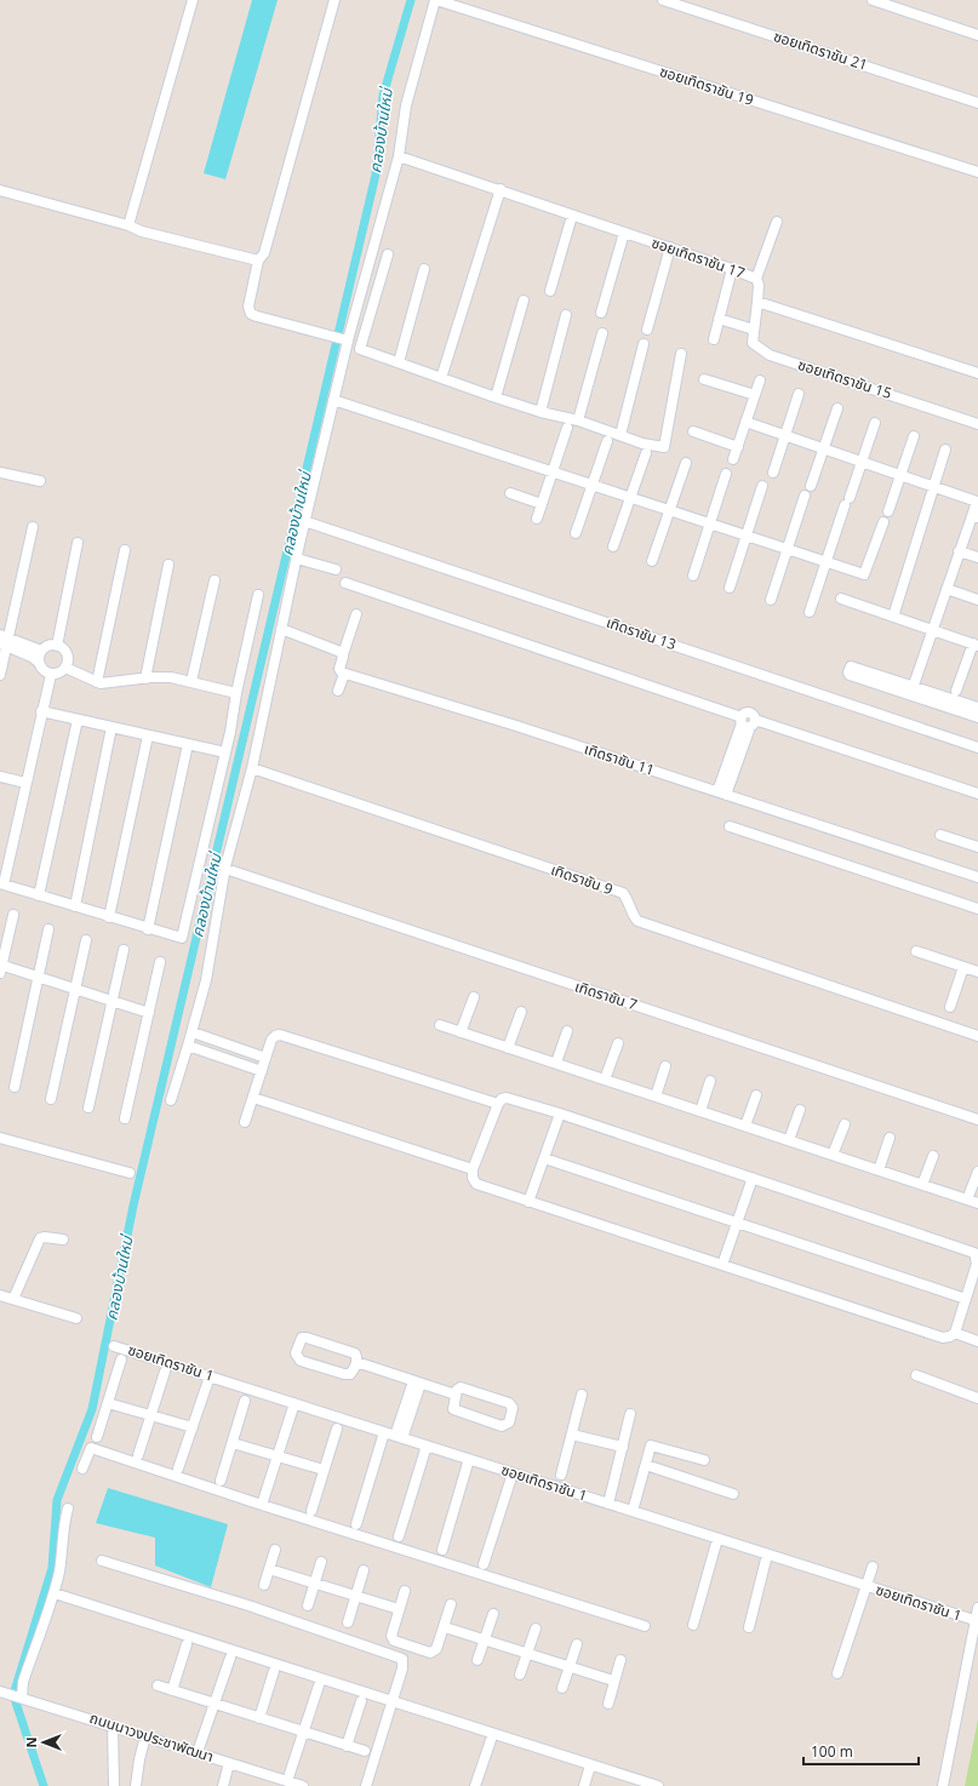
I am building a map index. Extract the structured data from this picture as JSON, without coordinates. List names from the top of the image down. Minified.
{"streets":{"street":["ซอยเทิดราชัน 21","ซอยเทิดราชัน 19","ซอยเทิดราชัน 17","ซอยเทิดราชัน 15","เทิดราชัน 13","เทิดราชัน 11","เทิดราชัน 9","เทิดราชัน 7","ซอยเทิดราชัน 1","ถนนนาวงประชาพัฒนา"]},"crossings":[["ซอยเทิดราชัน 17","ซอยเทิดราชัน 15"]],"water":["คลองบ้านใหม่"],"scale_bar":"100 m","north":"left"}
